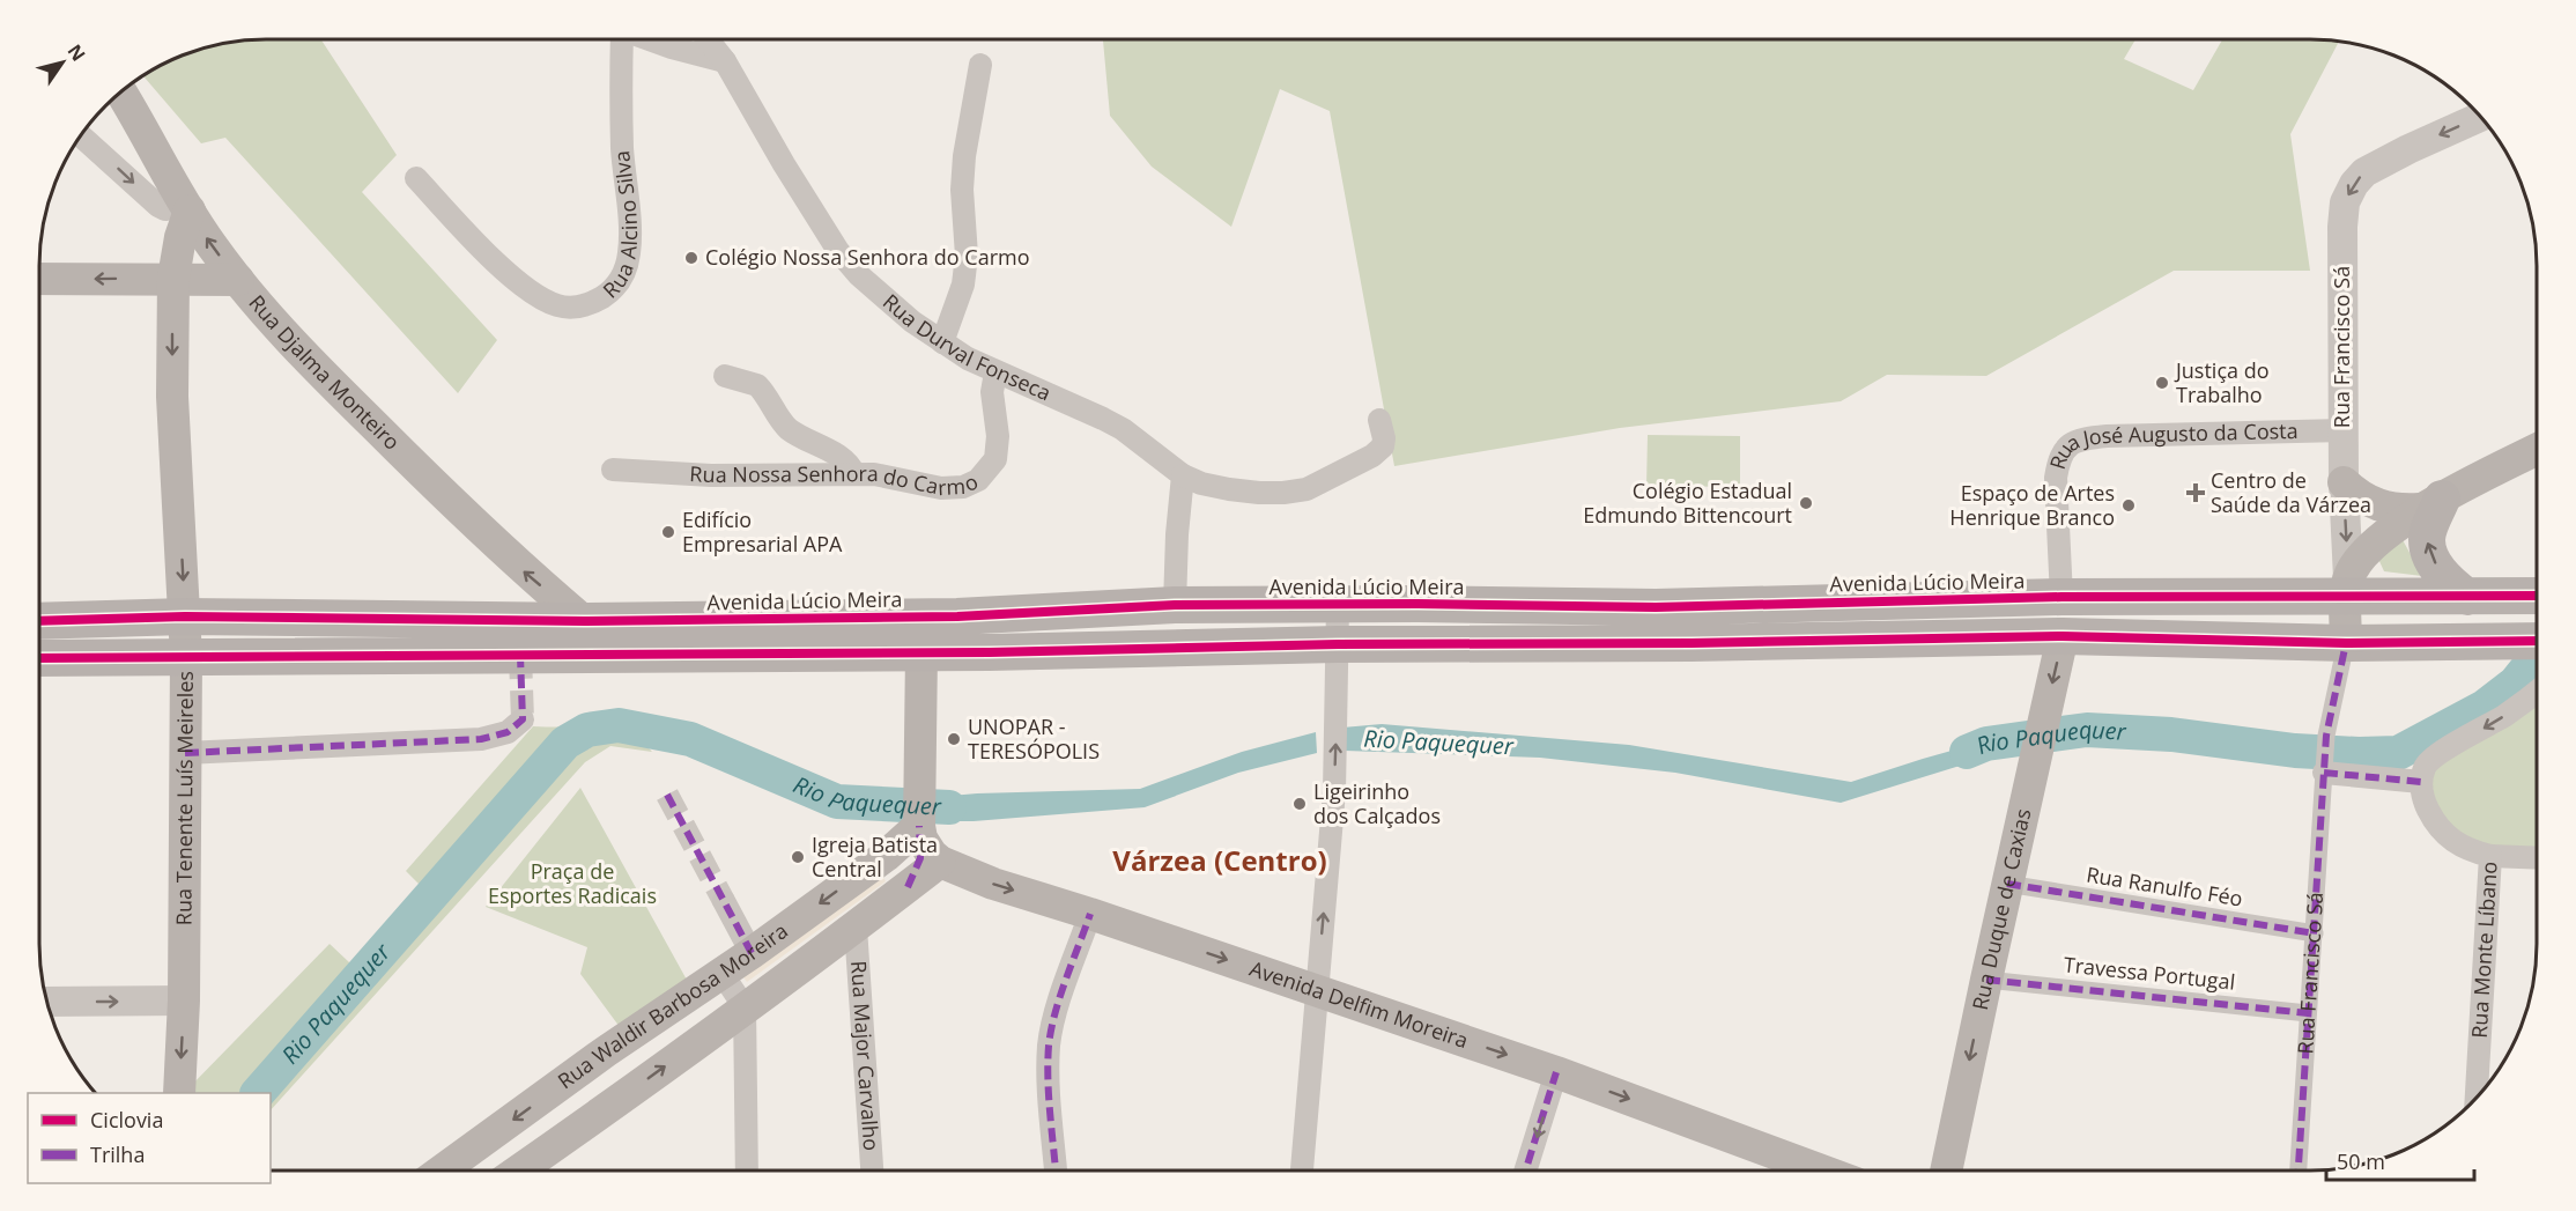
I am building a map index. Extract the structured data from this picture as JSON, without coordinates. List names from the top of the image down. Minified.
{"streets":{"main road":["Rua Francisco Sá","Rua Djalma Monteiro","Avenida Lúcio Meira","Rua Tenente Luís Meireles","Rua Duque de Caxias","Avenida Delfim Moreira","Rua Waldir Barbosa Moreira"],"street":["Rua Alcino Silva","Rua Durval Fonseca","Rua José Augusto da Costa","Rua Nossa Senhora do Carmo","Rua Ranulfo Féo","Rua Monte Líbano","Travessa Portugal","Rua Major Carvalho"]},"crossings":[["Rua Durval Fonseca","Rua Nossa Senhora do Carmo"],["Rua Francisco Sá","Rua José Augusto da Costa"],["Rua Francisco Sá","Avenida Lúcio Meira"],["Rua Francisco Sá","Rua Ranulfo Féo"],["Rua Francisco Sá","Travessa Portugal"],["Rua Djalma Monteiro","Avenida Lúcio Meira"],["Rua Djalma Monteiro","Rua Tenente Luís Meireles"],["Rua José Augusto da Costa","Avenida Lúcio Meira"],["Avenida Lúcio Meira","Rua Tenente Luís Meireles"],["Rua Ranulfo Féo","Rua Duque de Caxias"],["Rua Duque de Caxias","Travessa Portugal"],["Avenida Delfim Moreira","Rua Waldir Barbosa Moreira"],["Rua Waldir Barbosa Moreira","Rua Major Carvalho"]],"one_way":["Rua Francisco Sá","Rua Djalma Monteiro","Rua Tenente Luís Meireles","Rua Duque de Caxias","Avenida Delfim Moreira"],"districts":["Várzea (Centro)"],"water":["Rio Paquequer"],"parks":["Praça de Esportes Radicais"],"places":{"other":["Colégio Nossa Senhora do Carmo","Justiça do Trabalho","Colégio Estadual Edmundo Bittencourt","Espaço de Artes Henrique Branco","Edifício Empresarial APA","UNOPAR - TERESÓPOLIS","Ligeirinho dos Calçados","Igreja Batista Central"],"health":["Centro de Saúde da Várzea"]},"legend":["Ciclovia","Trilha"],"scale_bar":"50 m","north":"top right"}
